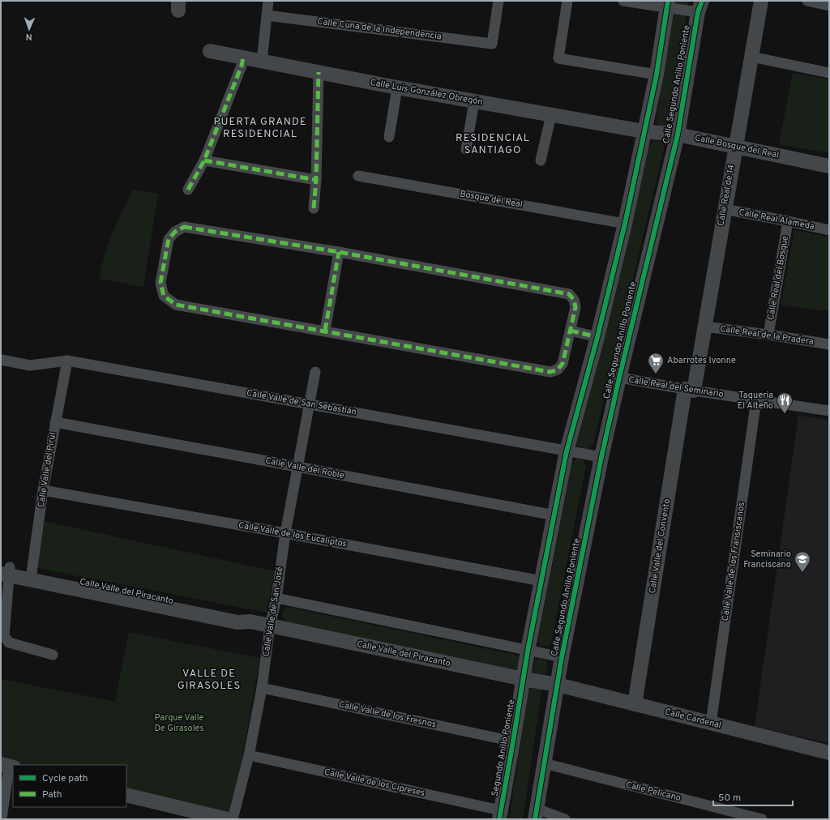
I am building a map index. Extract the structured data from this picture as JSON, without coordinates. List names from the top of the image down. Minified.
{"streets":{"main road":["Calle Segundo Anillo Poniente","Calle Luis González Obregón","Calle Bosque del Real","Calle Real de 14","Calle Valle del Convento","Calle Valle del Piracanto","Calle Cardenal","Segundo Anillo Poniente"],"street":["Calle Cuna de la Independencia","Bosque del Real","Calle Real Alameda","Calle Real del Bosque","Calle Real de la Pradera","Calle Real del Seminario","Calle Valle de San Sebastián","Calle Valle del Roble","Calle Valle del Pirul","Calle Valle de los Eucaliptos","Calle Valle de los Fransiscanos","Calle Valle de San José","Calle Valle de los Fresnos","Calle Valle de los Cipreses","Calle Pelícano"]},"crossings":[["Calle Segundo Anillo Poniente","Calle Bosque del Real"],["Calle Segundo Anillo Poniente","Calle Real del Seminario"],["Calle Segundo Anillo Poniente","Calle Valle de San Sebastián"],["Calle Segundo Anillo Poniente","Calle Valle del Piracanto"],["Calle Segundo Anillo Poniente","Calle Cardenal"],["Calle Luis González Obregón","Calle Bosque del Real"],["Calle Bosque del Real","Calle Real de 14"],["Calle Real de 14","Calle Real Alameda"],["Calle Real de 14","Calle Real de la Pradera"],["Calle Real de 14","Calle Real del Seminario"],["Calle Real de 14","Calle Valle del Convento"],["Calle Real Alameda","Calle Real del Bosque"],["Calle Real del Bosque","Calle Real de la Pradera"],["Calle Real del Seminario","Calle Valle del Convento"],["Calle Real del Seminario","Calle Valle de los Fransiscanos"],["Calle Valle de San Sebastián","Calle Valle del Pirul"],["Calle Valle de San Sebastián","Calle Valle de San José"],["Calle Valle del Roble","Calle Valle del Pirul"],["Calle Valle del Roble","Calle Valle de San José"],["Calle Valle del Pirul","Calle Valle de los Eucaliptos"],["Calle Valle del Pirul","Calle Valle del Piracanto"],["Calle Valle de los Eucaliptos","Calle Valle de San José"],["Calle Valle del Convento","Calle Cardenal"],["Calle Valle de los Fransiscanos","Calle Cardenal"],["Calle Valle del Piracanto","Calle Valle de San José"],["Calle Valle del Piracanto","Calle Cardenal"],["Calle Valle del Piracanto","Segundo Anillo Poniente"],["Calle Valle de San José","Calle Valle de los Fresnos"],["Calle Valle de San José","Calle Valle de los Cipreses"],["Calle Valle de los Fresnos","Segundo Anillo Poniente"],["Segundo Anillo Poniente","Calle Valle de los Cipreses"]],"districts":["PUERTA GRANDE RESIDENCIAL","RESIDENCIAL SANTIAGO","VALLE DE GIRASOLES"],"parks":["Parque Valle De Girasoles"],"places":{"supermarket":["Abarrotes Ivonne"],"restaurant":["Taqueria El Alteño"],"school or university":["Seminario Franciscano"]},"legend":["Cycle path","Path"],"scale_bar":"50 m","north":"bottom"}
